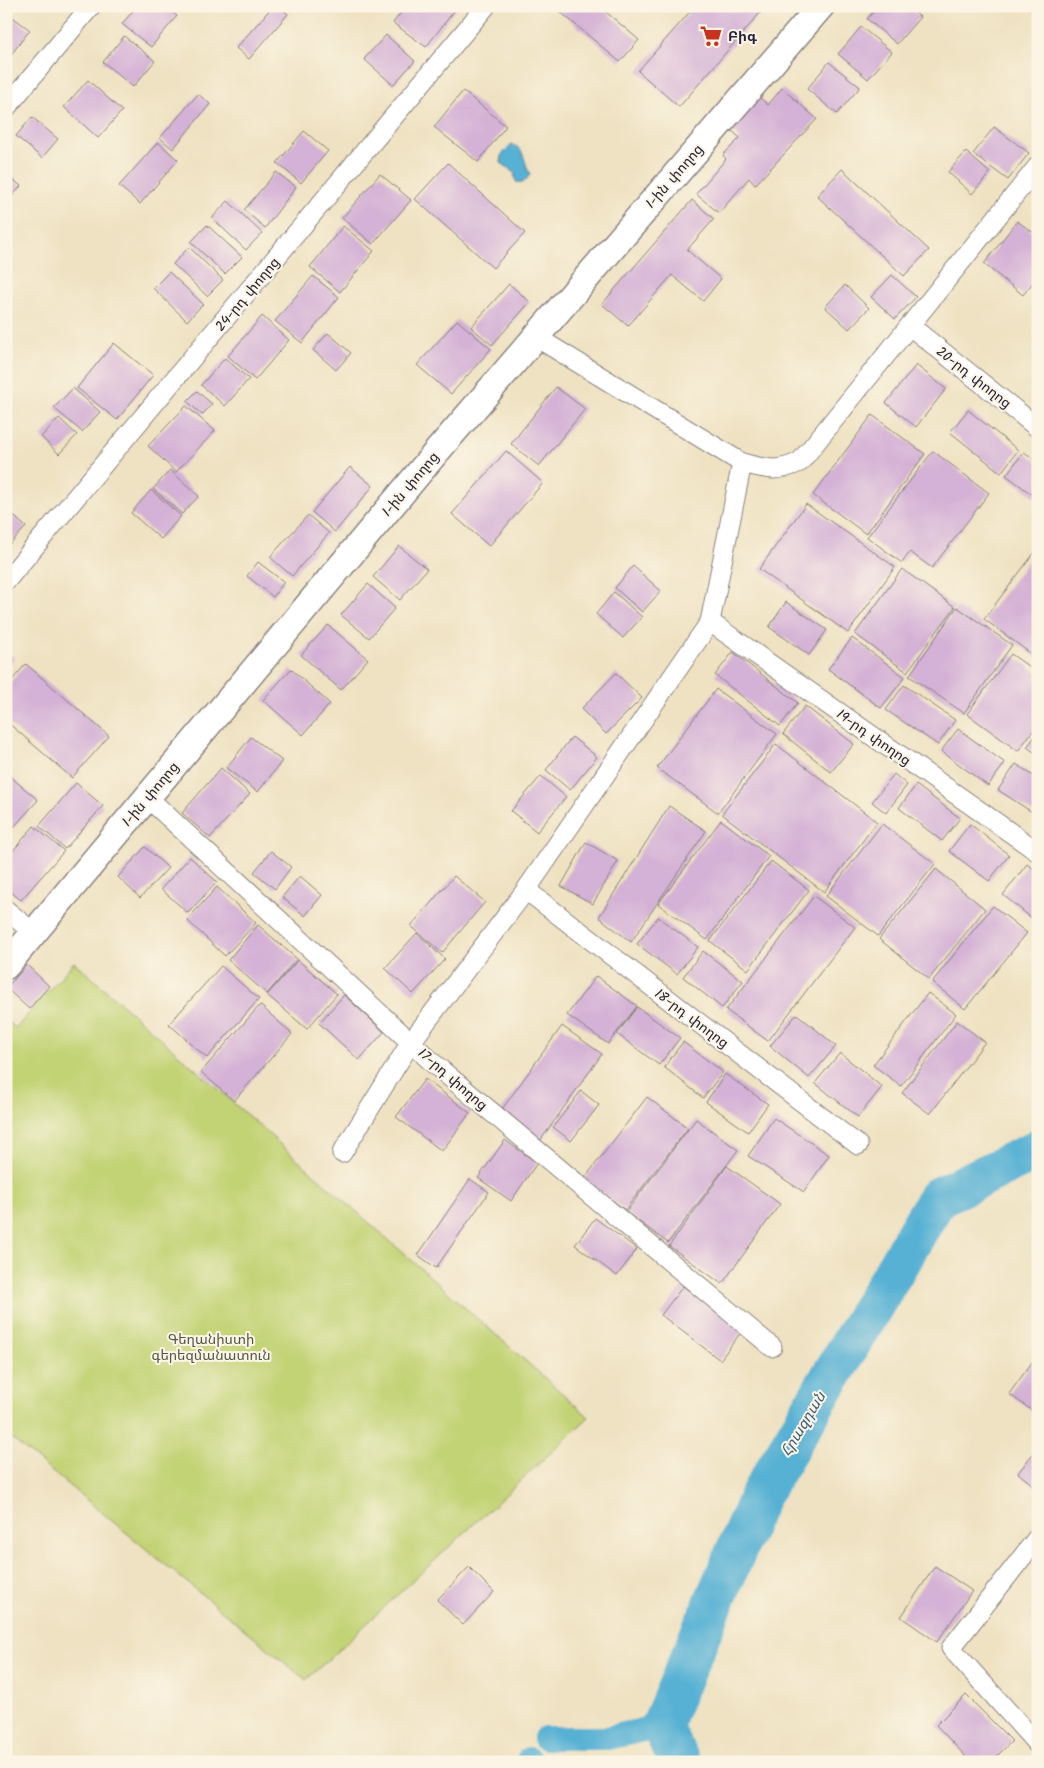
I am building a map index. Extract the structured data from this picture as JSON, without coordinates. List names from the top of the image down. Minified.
{"streets":{"main road":["1-ին փողոց"],"street":["24-րդ փողոց","20-րդ փողոց","19-րդ փողոց","18-րդ փողոց","17-րդ փողոց"]},"crossings":[["1-ին փողոց","17-րդ փողոց"]],"water":["Հրազդան"],"parks":["Գեղանիստի գերեզմանատուն"],"places":{"supermarket":["Բիգ"]}}
